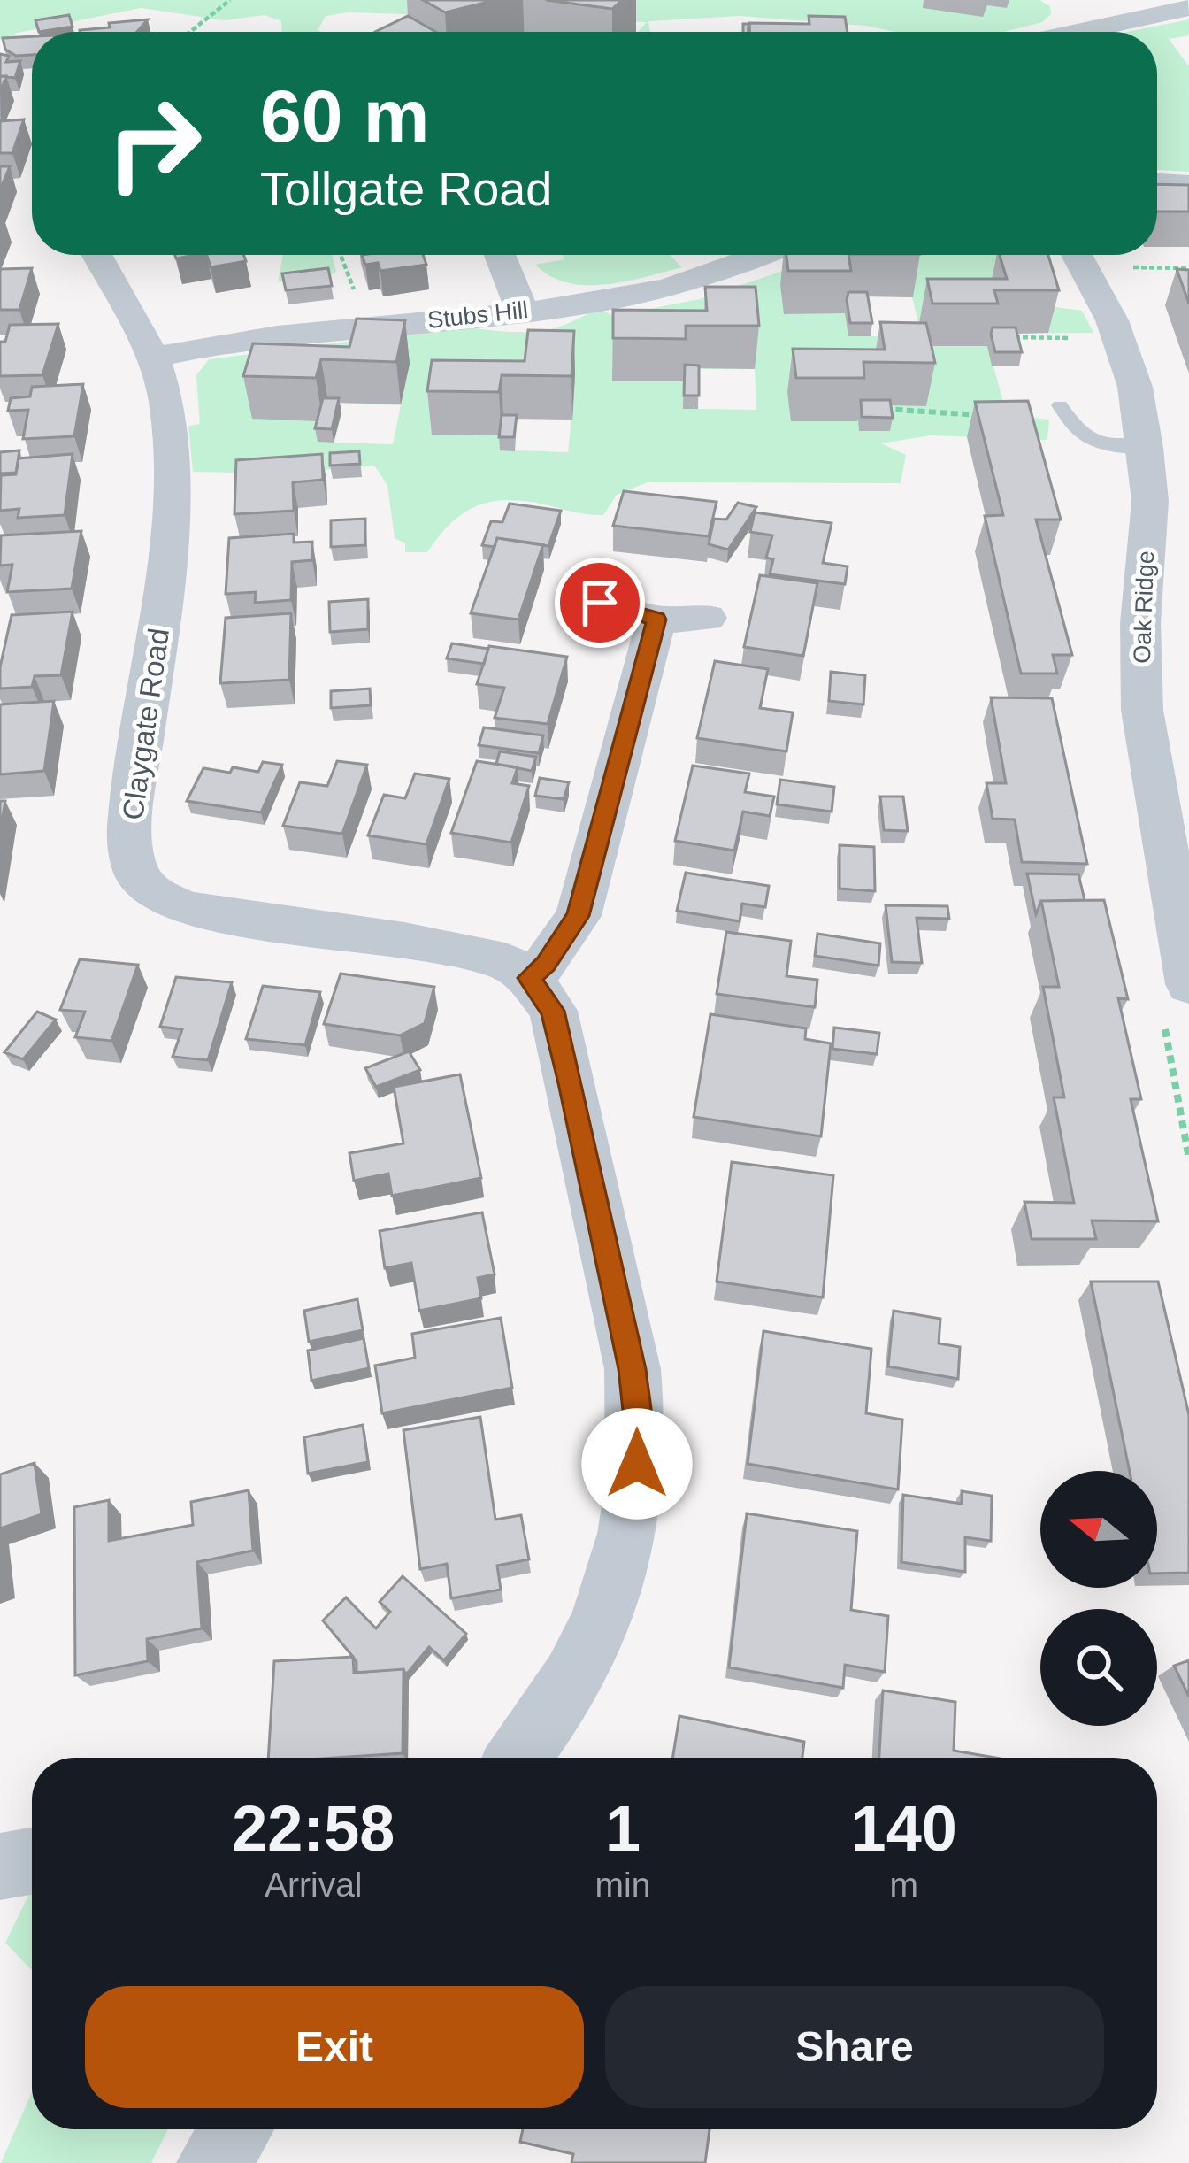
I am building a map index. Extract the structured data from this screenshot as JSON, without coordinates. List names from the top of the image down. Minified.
{"streets":{"street":["Stubs Hill","Oak Ridge","Claygate Road"]},"crossings":[["Stubs Hill","Claygate Road"]],"north":"left","page":{"turn":["60 m","Tollgate Road"],"eta":["22:58","Arrival","1","min","140","m"],"buttons":["Exit","Share"]}}
